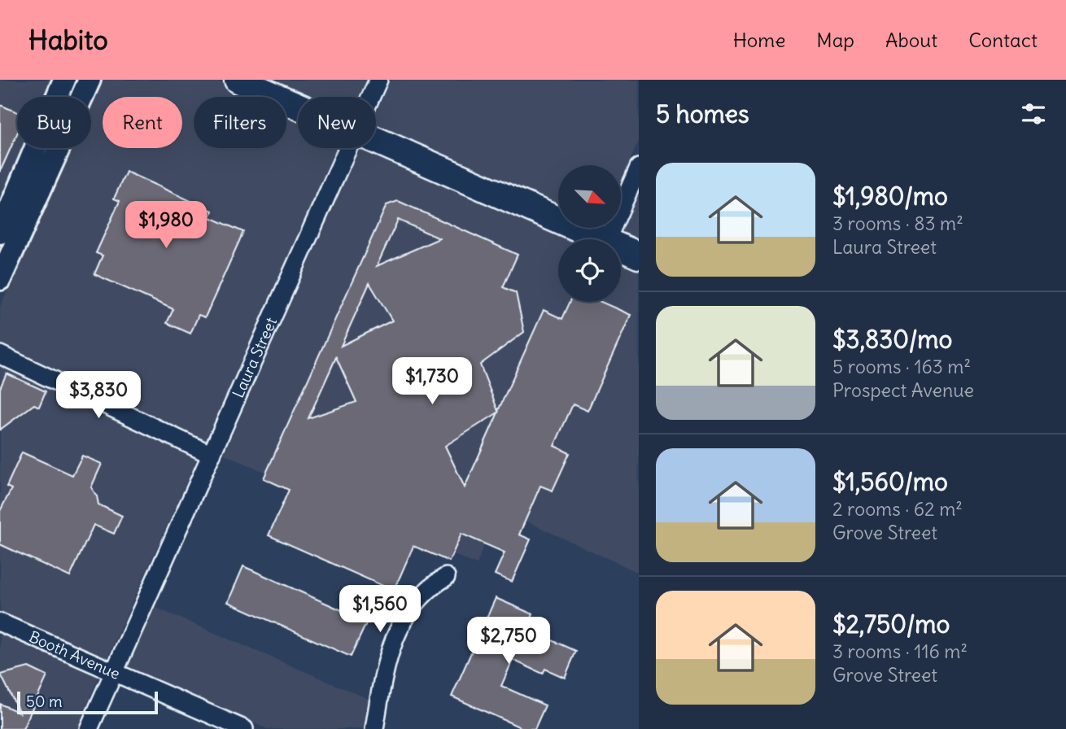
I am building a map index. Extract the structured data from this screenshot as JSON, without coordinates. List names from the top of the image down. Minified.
{"streets":{"street":["Laura Street","Booth Avenue"]},"crossings":[["Laura Street","Booth Avenue"]],"scale_bar":"50 m","north":"bottom right","page":{"header":"Habito","nav":["Home","Map","About","Contact"],"heading":"5 homes","chip":["Buy","Rent","Filters","New"],"list":[{"name":"$1,980/mo","note":"3 rooms · 83 m² · Laura Street"},{"name":"$3,830/mo","note":"5 rooms · 163 m² · Prospect Avenue"},{"name":"$1,560/mo","note":"2 rooms · 62 m² · Grove Street"},{"name":"$2,750/mo","note":"3 rooms · 116 m² · Grove Street"}],"price":["$1,980","$1,730","$3,830","$1,560","$2,750"],"scale":"50 m"}}
